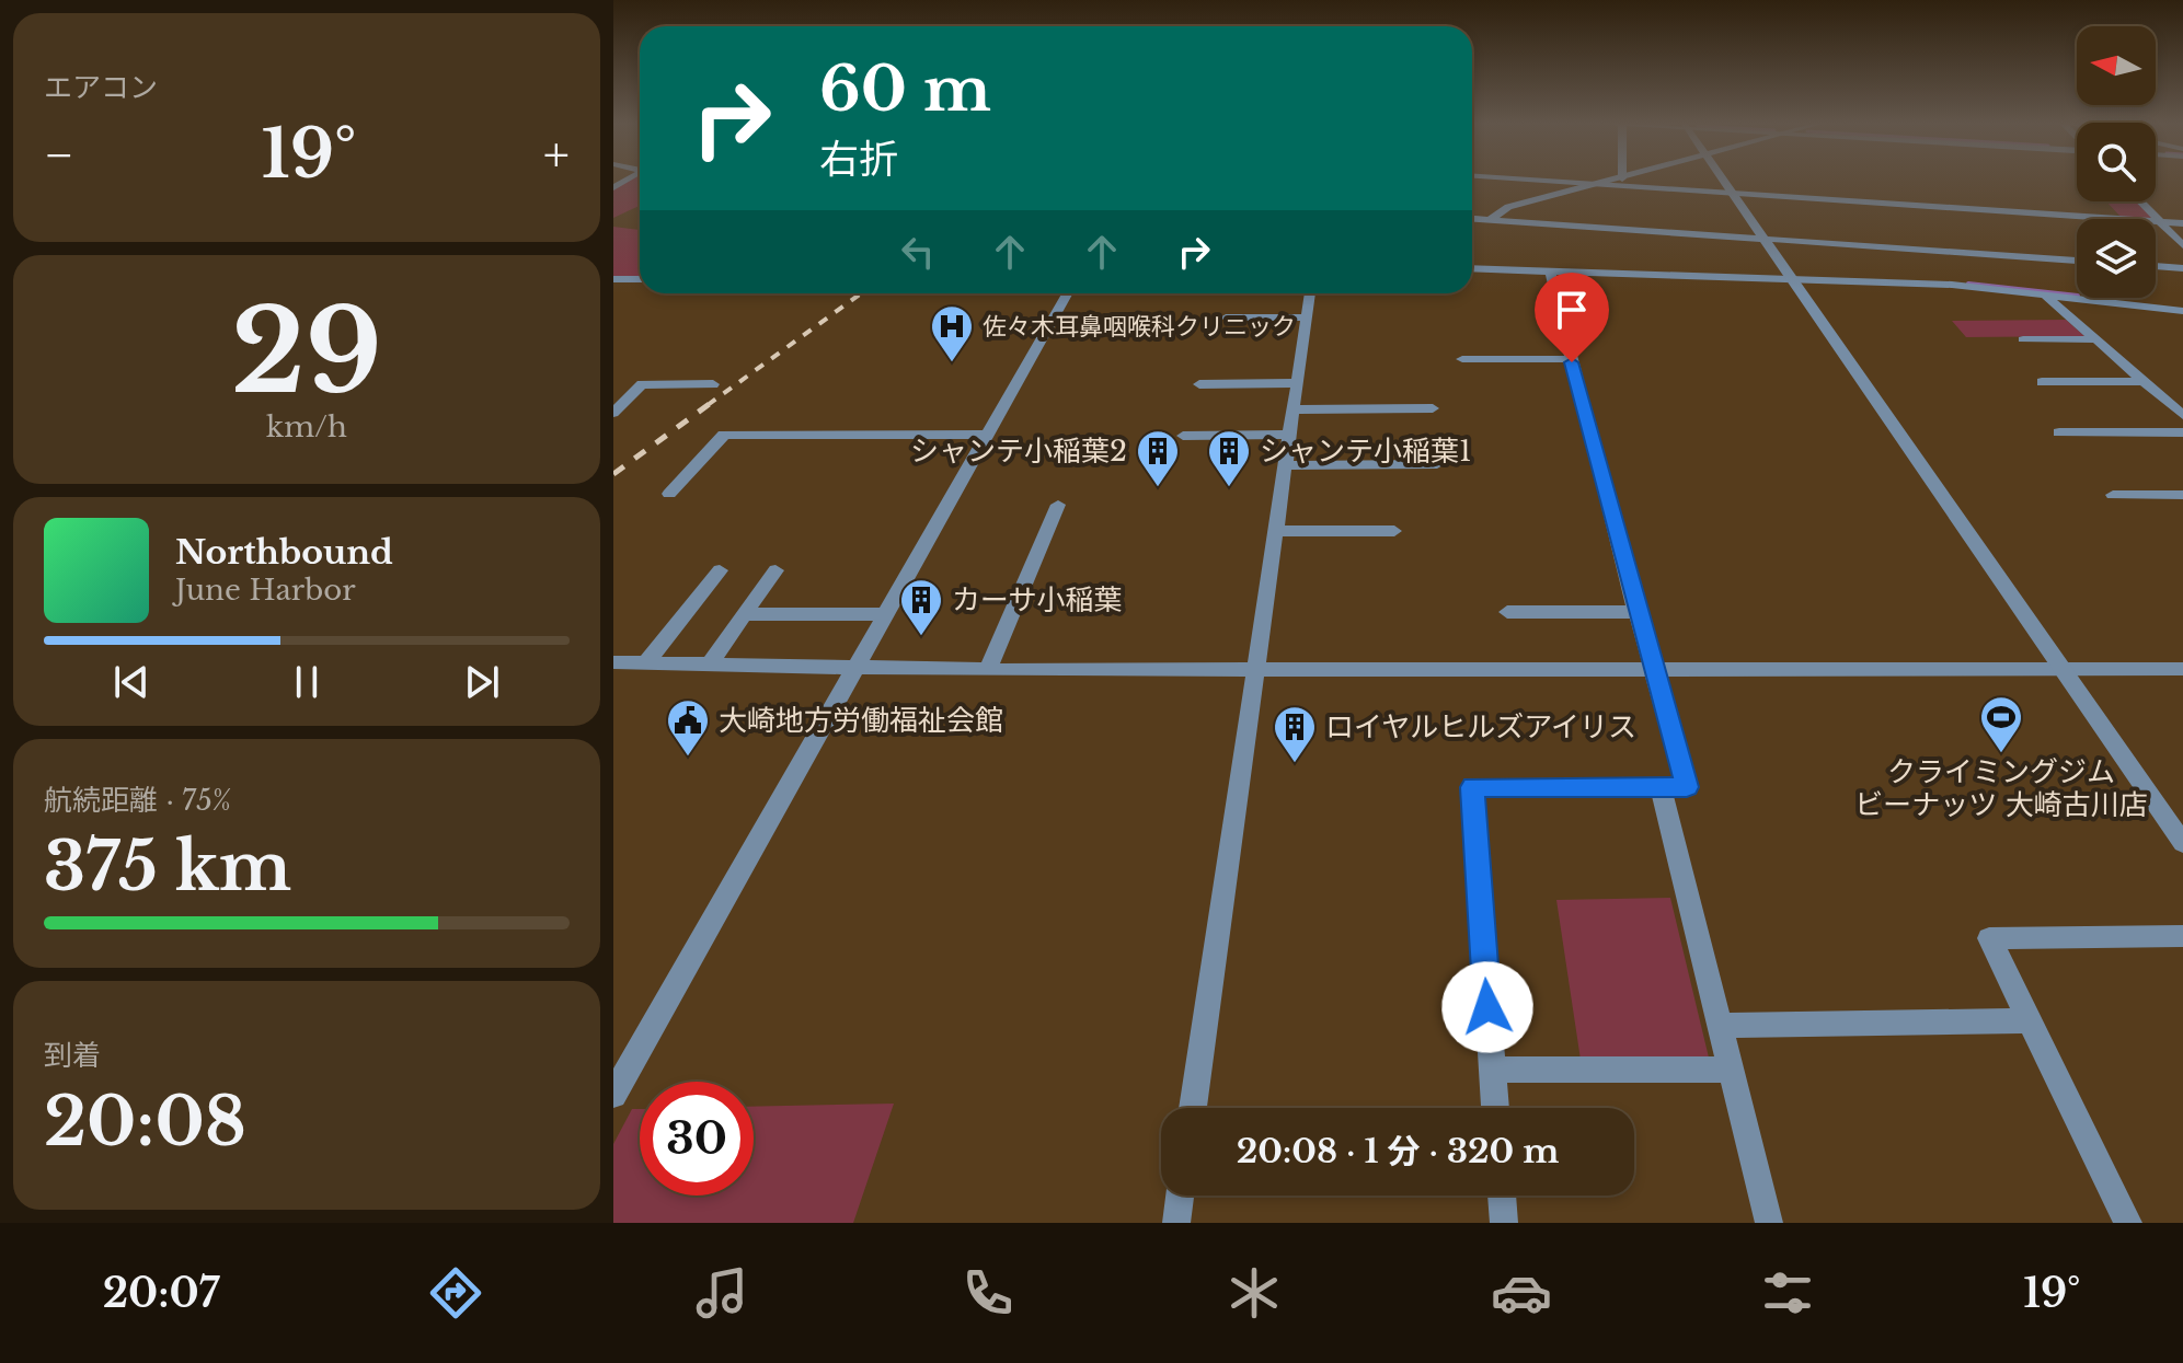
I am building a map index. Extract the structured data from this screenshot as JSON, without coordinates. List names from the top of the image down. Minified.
{"places":{"hospital":["佐々木耳鼻咽喉科クリニック"],"building":["シャンテ小稲葉2","シャンテ小稲葉1","カーサ小稲葉","ロイヤルヒルズアイリス"],"sports":["クライミングジム ビーナッツ 大崎古川店"],"public building":["大崎地方労働福祉会館"]},"north":"left","page":{"tile":["エアコン",["29","km/h"],["航続距離 · 75%","375 km"],["到着","20:08"]],"turn":["60 m","右折"],"heat":["−","19°","+"],"song":["Northbound","June Harbor"],"limit":"30","trip":"20:08 · 1 分 · 320 m","tabs":["20:07","19°"]}}
